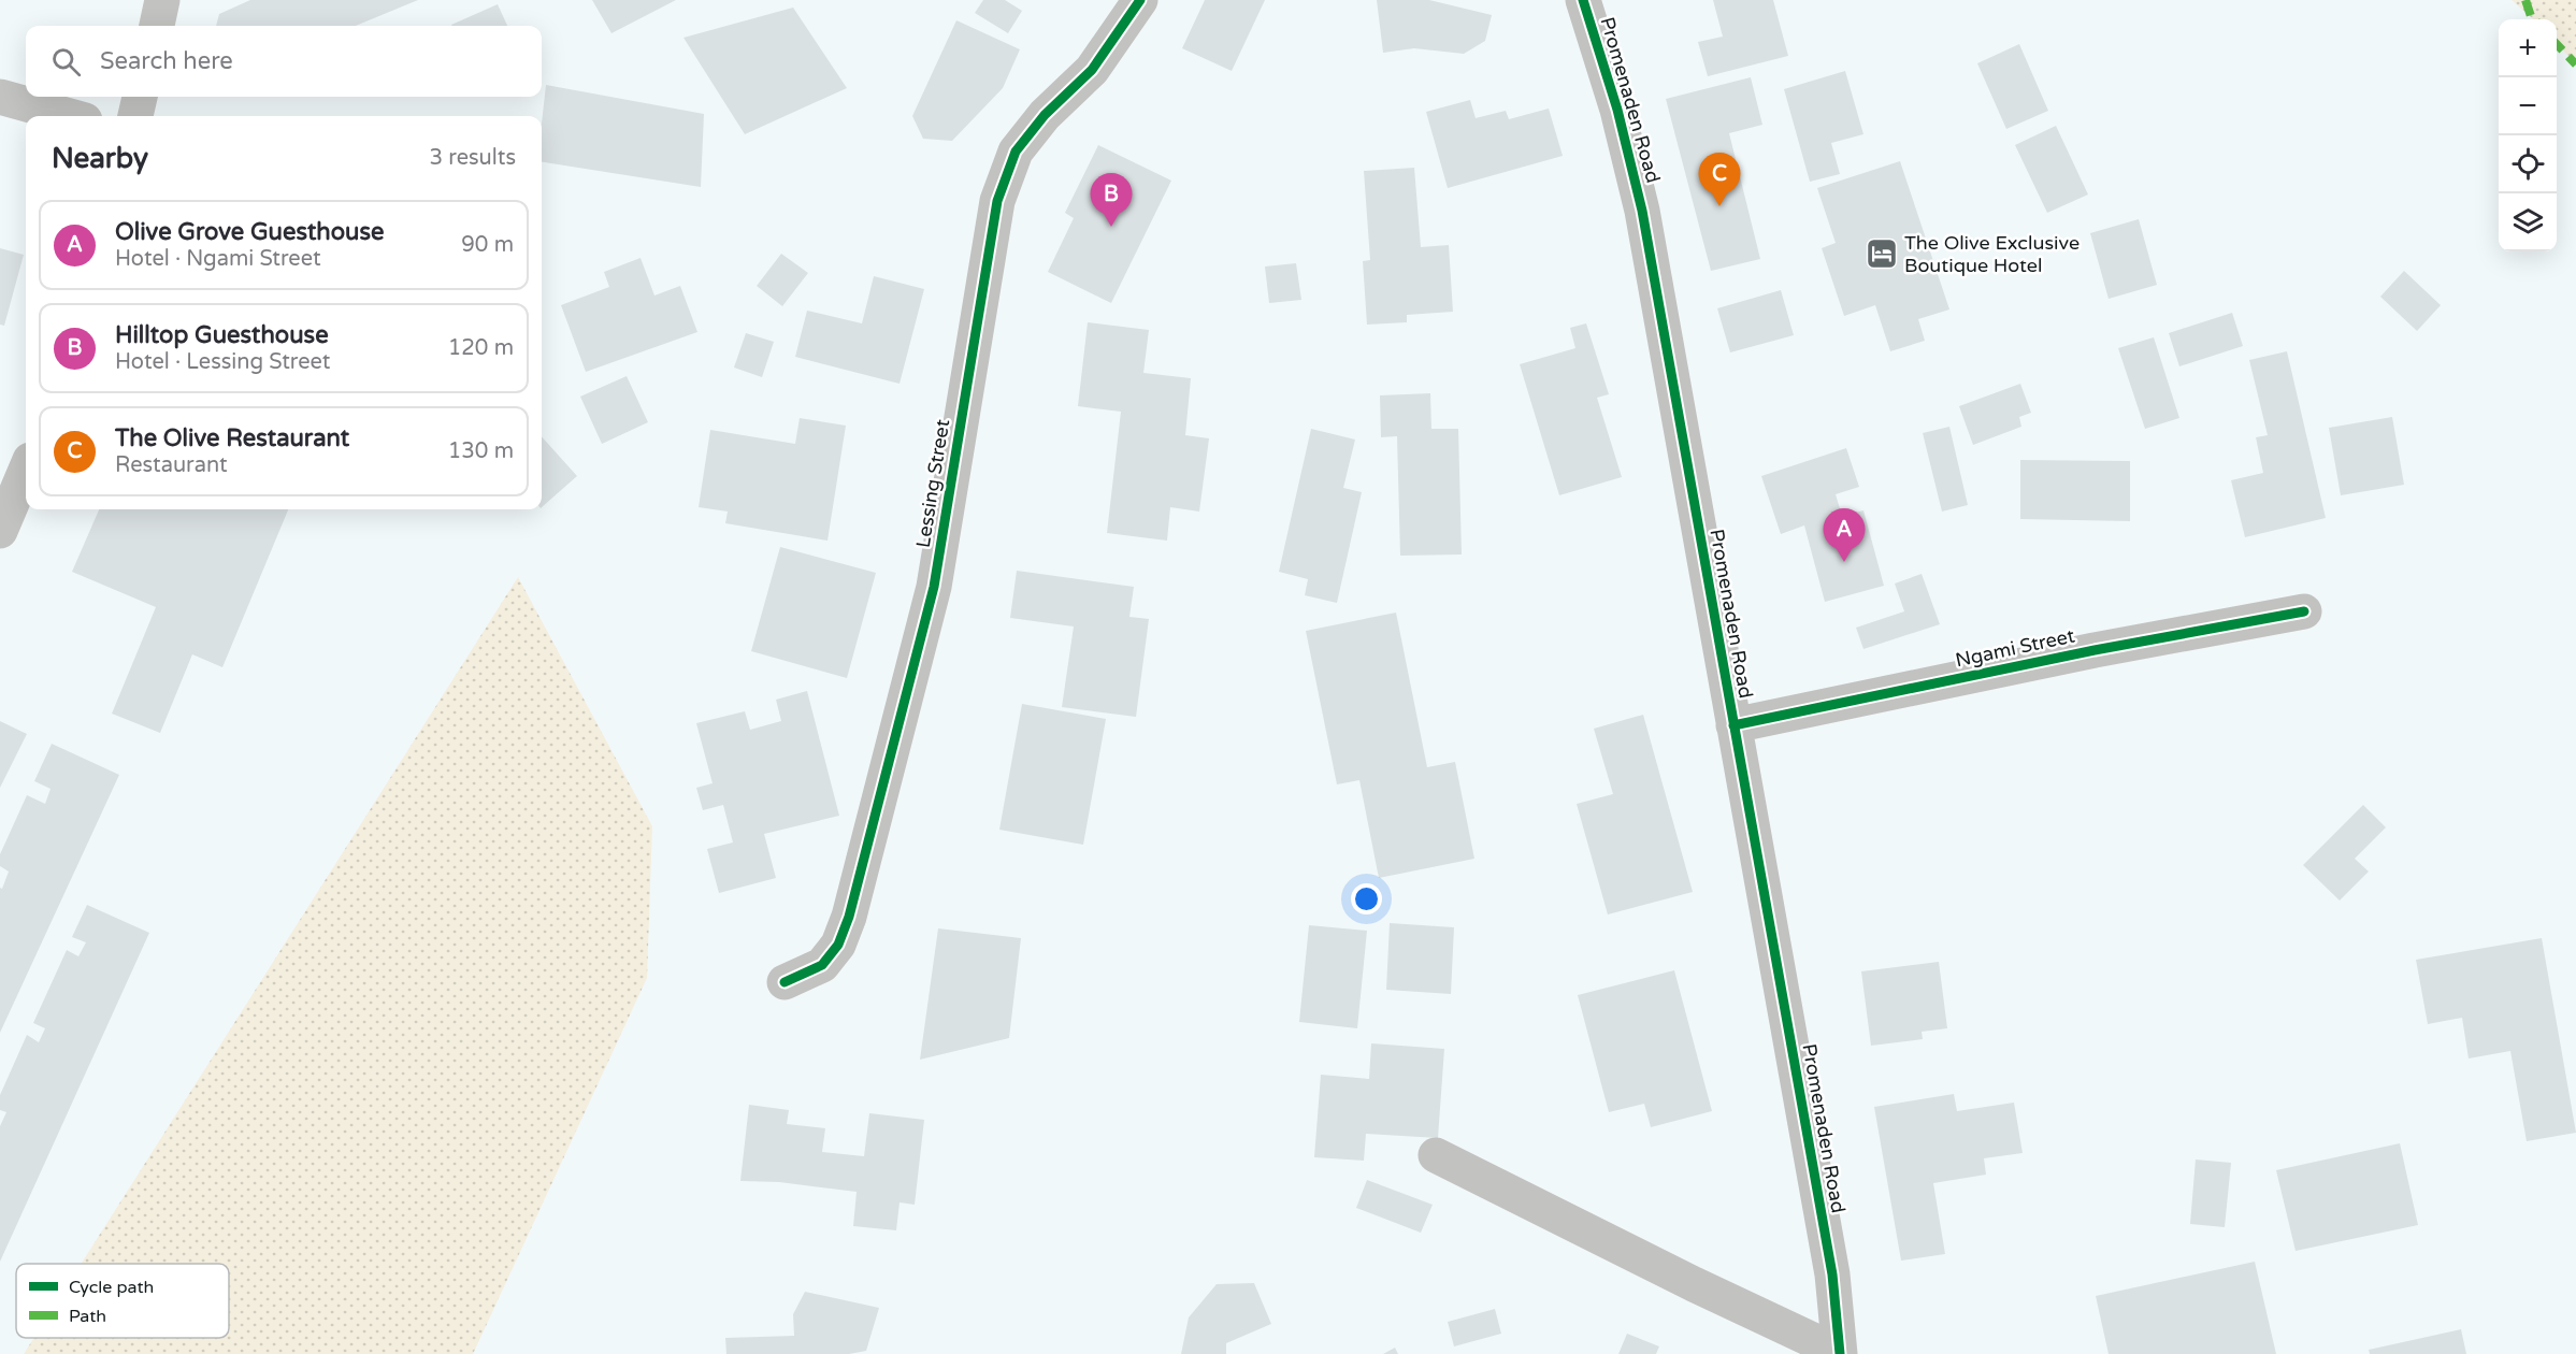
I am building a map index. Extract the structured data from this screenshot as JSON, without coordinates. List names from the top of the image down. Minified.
{"streets":{"street":["Promenaden Road","Lessing Street","Ngami Street"]},"crossings":[["Promenaden Road","Ngami Street"]],"places":{"hotel":["The Olive Exclusive Boutique Hotel"]},"legend":["Cycle path","Path"],"page":{"map_buttons":["+","−"],"search":"Search here","heading":["Nearby","3 results"],"pins":["C","B","A"],"list":[{"mark":"A","name":"Olive Grove Guesthouse","note":"Hotel · Ngami Street","value":"90 m"},{"mark":"B","name":"Hilltop Guesthouse","note":"Hotel · Lessing Street","value":"120 m"},{"mark":"C","name":"The Olive Restaurant","note":"Restaurant","value":"130 m"}]}}
